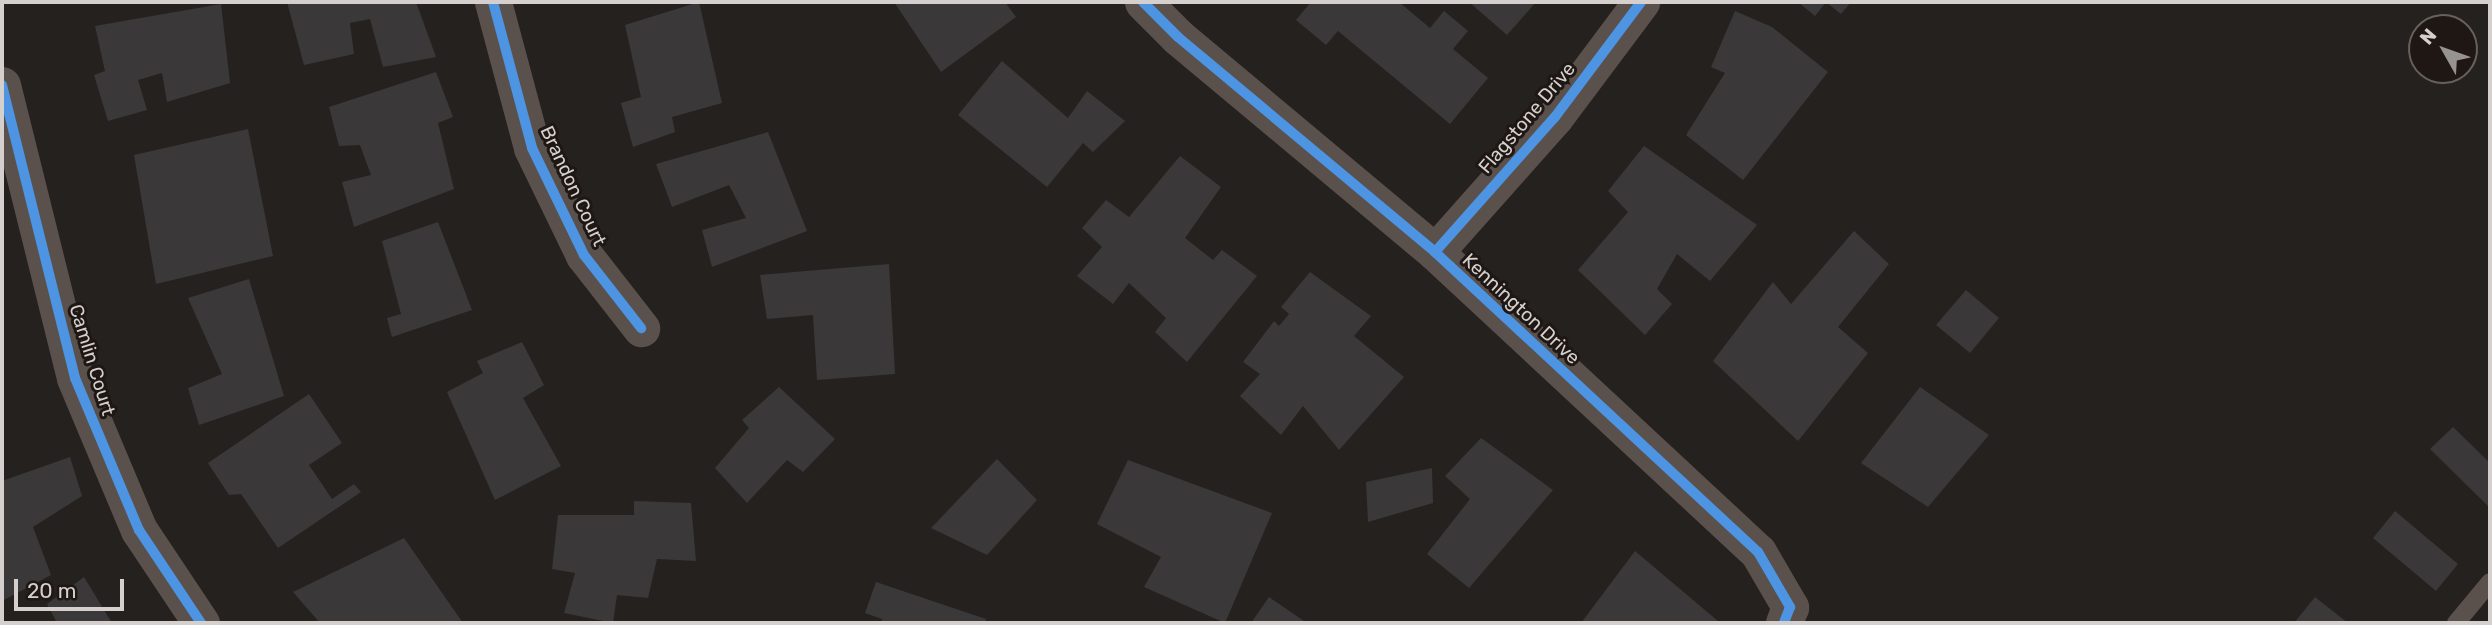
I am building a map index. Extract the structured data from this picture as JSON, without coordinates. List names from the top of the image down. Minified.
{"streets":{"street":["Flagstone Drive","Brandon Court","Kennington Drive","Camlin Court"]},"crossings":[["Flagstone Drive","Kennington Drive"]],"scale_bar":"20 m","north":"top left"}
